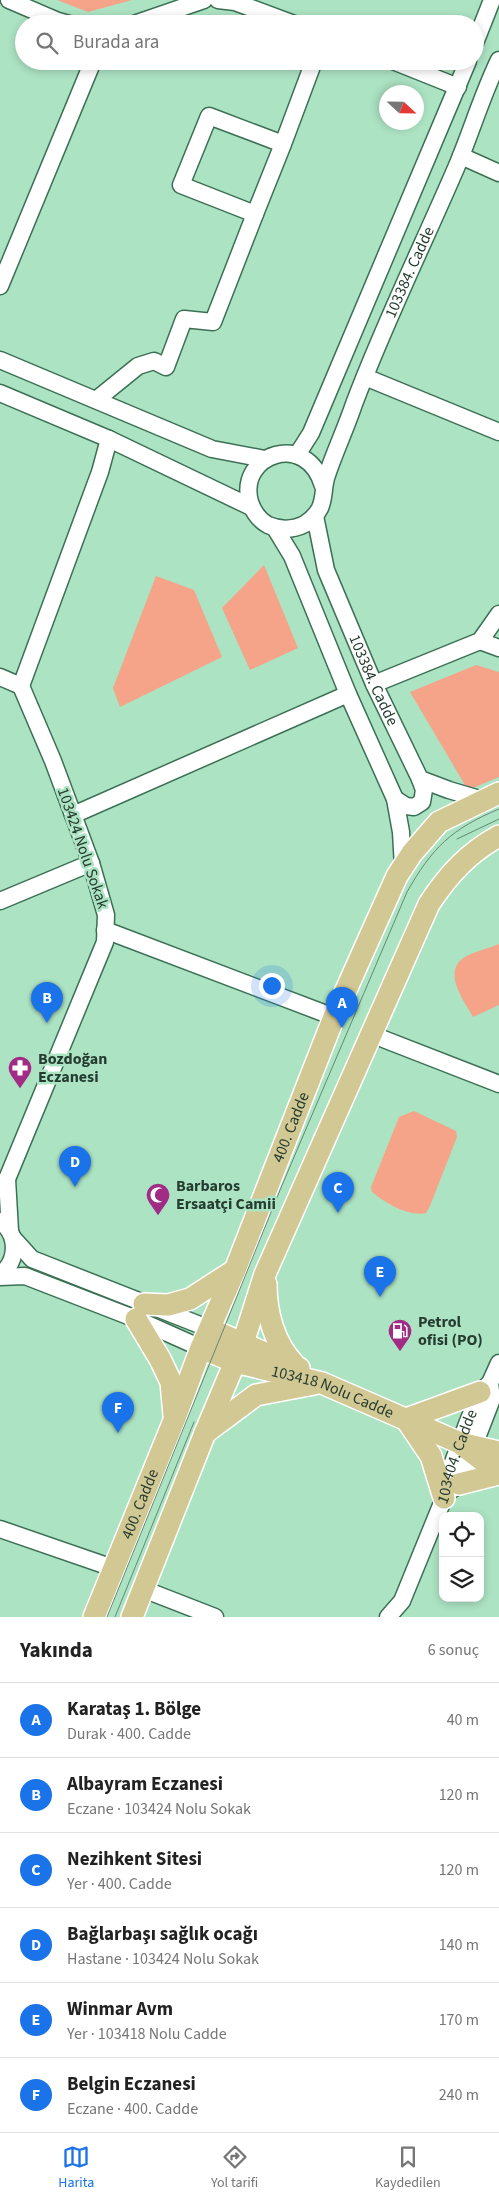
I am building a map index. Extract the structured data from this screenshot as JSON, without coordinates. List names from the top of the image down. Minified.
{"streets":{"main road":["400. Cadde","103418 Nolu Cadde"],"street":["103384. Cadde","103424 Nolu Sokak","103404. Cadde"]},"crossings":[["400. Cadde","103418 Nolu Cadde"],["103418 Nolu Cadde","103404. Cadde"]],"places":{"pharmacy":["Bozdoğan Eczanesi"],"mosque":["Barbaros Ersaatçi Camii"],"fuel station":["Petrol ofisi (PO)"]},"north":"right","page":{"search":"Burada ara","pins":["B","A","D","C","E","F"],"heading":["Yakında","6 sonuç"],"list":[{"mark":"A","name":"Karataş 1. Bölge","note":"Durak · 400. Cadde","value":"40 m"},{"mark":"B","name":"Albayram Eczanesi","note":"Eczane · 103424 Nolu Sokak","value":"120 m"},{"mark":"C","name":"Nezihkent Sitesi","note":"Yer · 400. Cadde","value":"120 m"},{"mark":"D","name":"Bağlarbaşı sağlık ocağı","note":"Hastane · 103424 Nolu Sokak","value":"140 m"},{"mark":"E","name":"Winmar Avm","note":"Yer · 103418 Nolu Cadde","value":"170 m"},{"mark":"F","name":"Belgin Eczanesi","note":"Eczane · 400. Cadde","value":"240 m"}],"nav":["Harita","Yol tarifi","Kaydedilen"]}}
